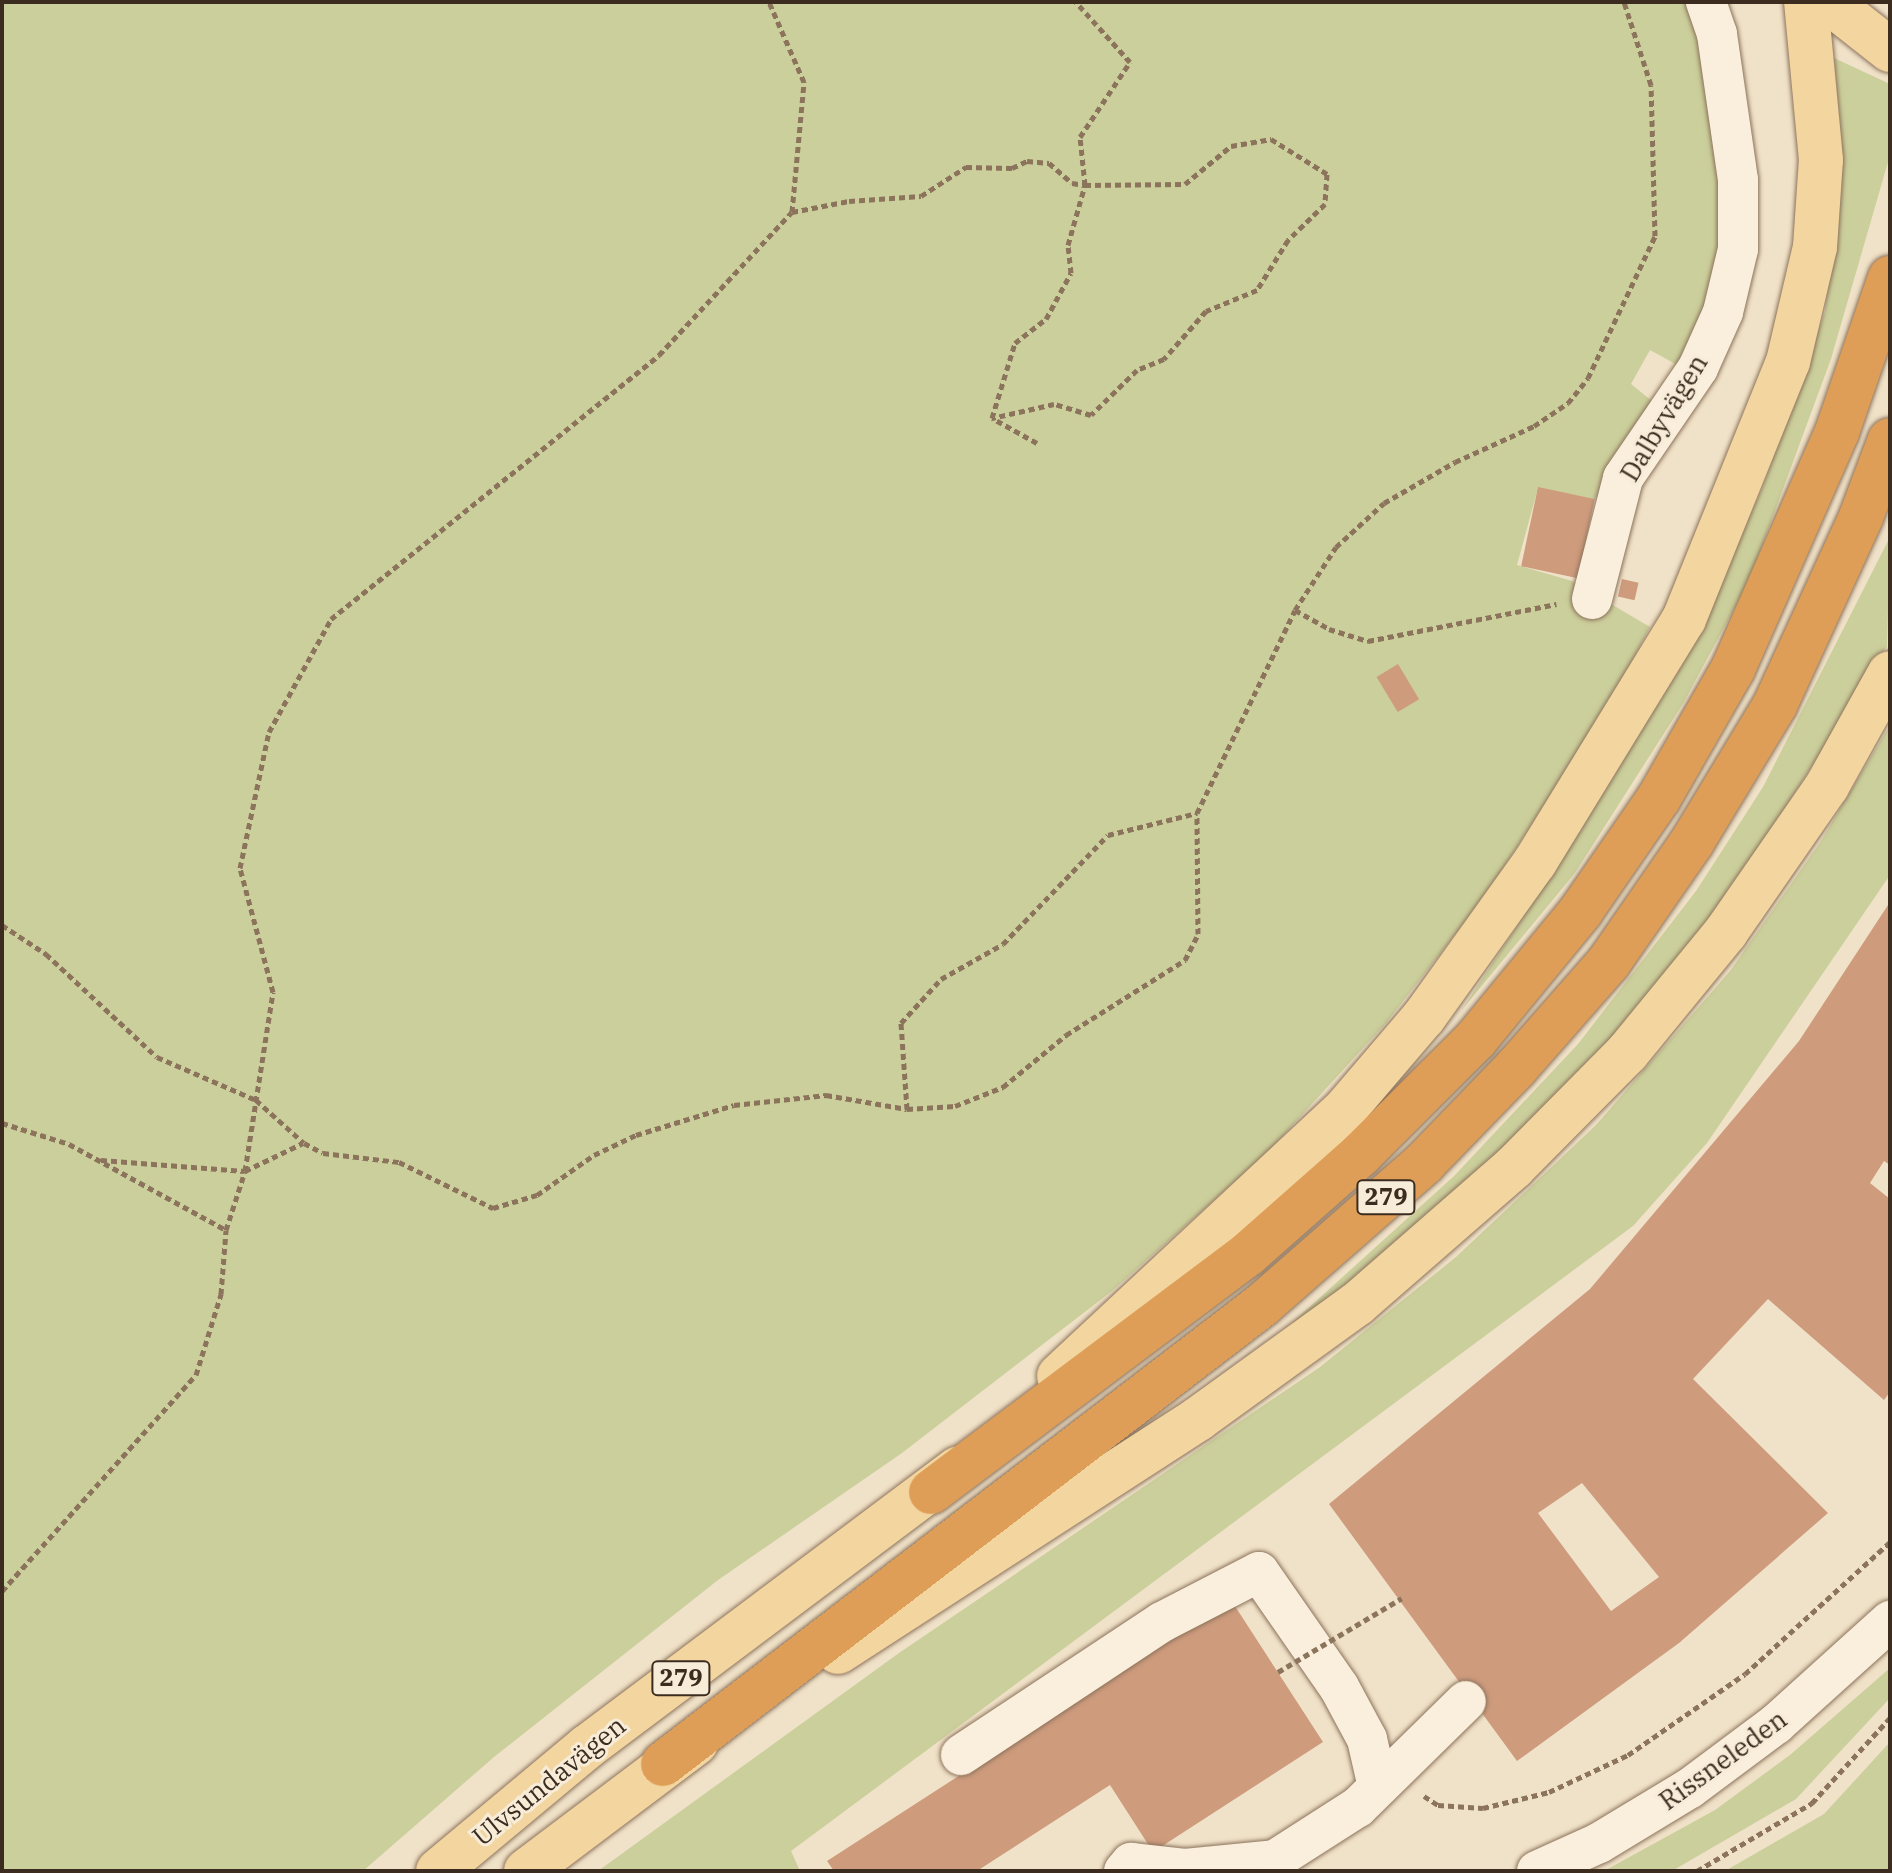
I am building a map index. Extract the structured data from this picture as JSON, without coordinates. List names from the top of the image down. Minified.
{"streets":{"highway":["279"],"main road":["Ulvsundavägen"],"street":["Dalbyvägen","Rissneleden"]},"crossings":[["279","Ulvsundavägen"]]}
